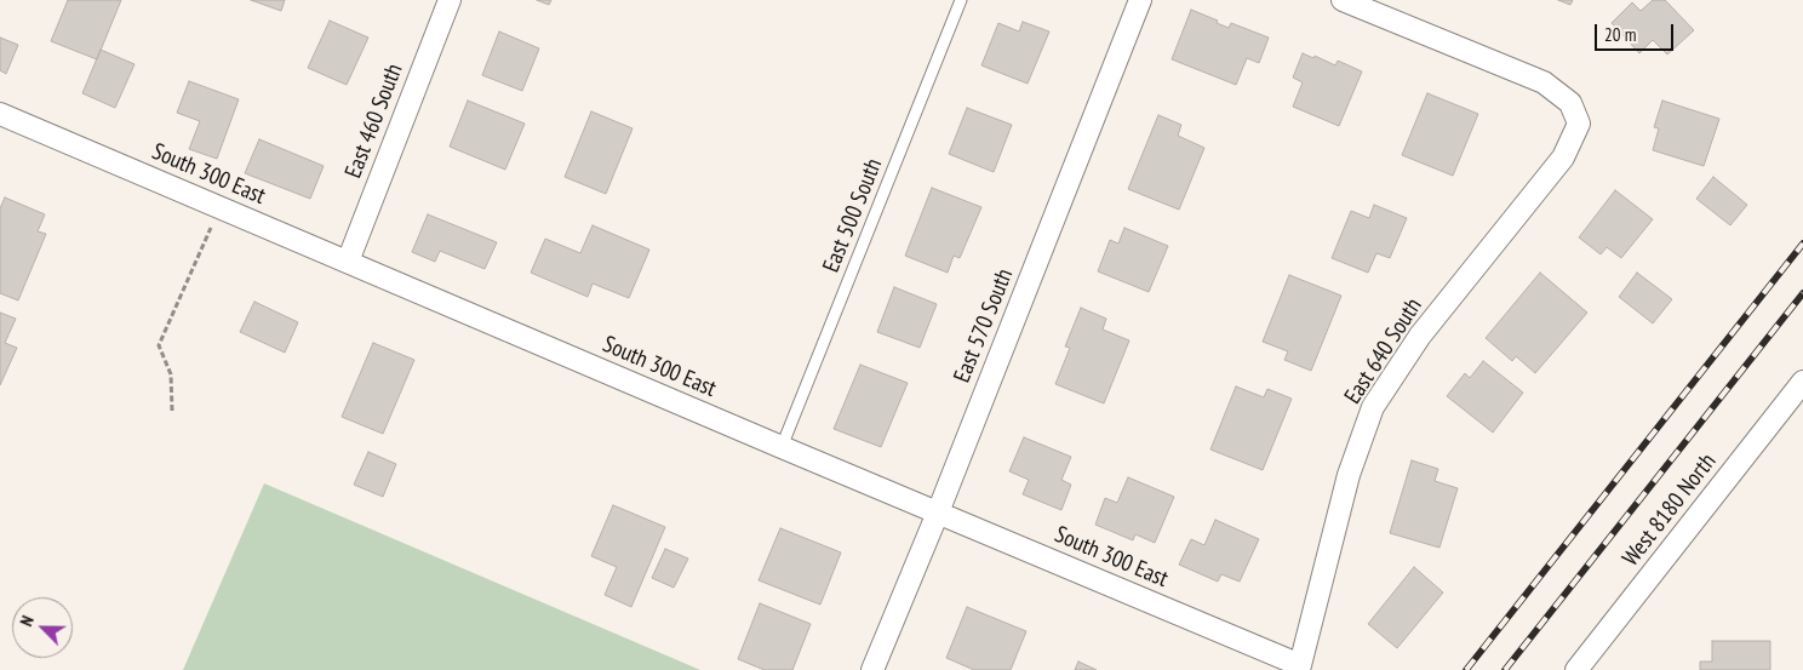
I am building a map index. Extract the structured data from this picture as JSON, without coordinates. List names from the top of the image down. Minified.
{"streets":{"street":["East 460 South","South 300 East","East 570 South","East 640 South","West 8180 North"],"lane":["East 500 South"]},"crossings":[["East 460 South","South 300 East"],["South 300 East","East 500 South"],["South 300 East","East 570 South"],["South 300 East","East 640 South"]],"scale_bar":"20 m","north":"top left"}
